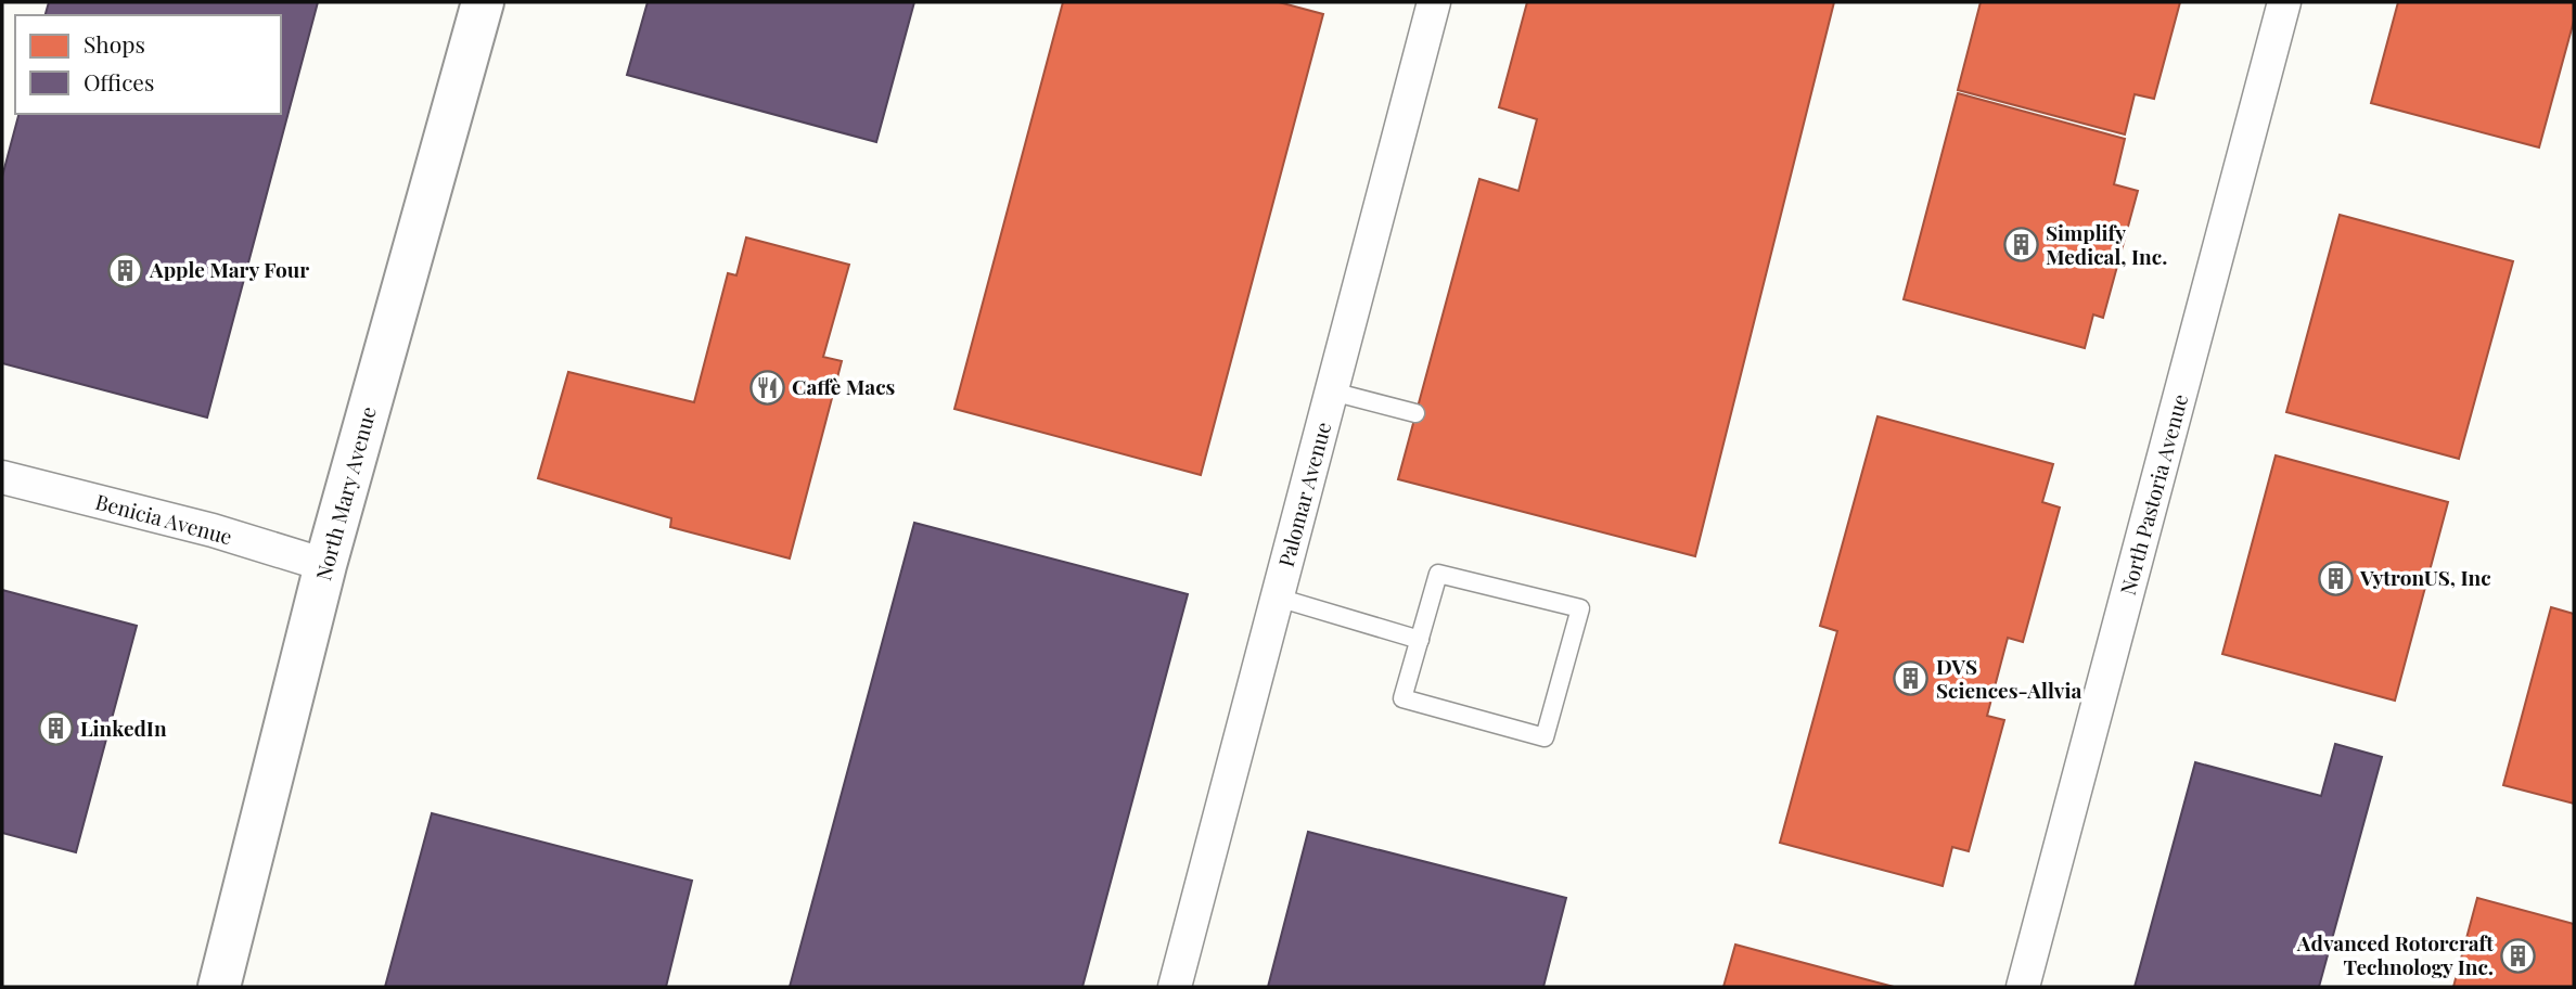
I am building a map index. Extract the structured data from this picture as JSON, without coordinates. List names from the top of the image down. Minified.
{"streets":{"street":["North Mary Avenue","Palomar Avenue","North Pastoria Avenue","Benicia Avenue"]},"crossings":[["North Mary Avenue","Benicia Avenue"]],"places":{"building":["Simplify Medical, Inc.","Apple Mary Four","VytronUS, Inc","DVS Sciences-Allvia","LinkedIn","Advanced Rotorcraft Technology Inc."],"restaurant":["Caffè Macs"]},"legend":["Shops","Offices"]}
